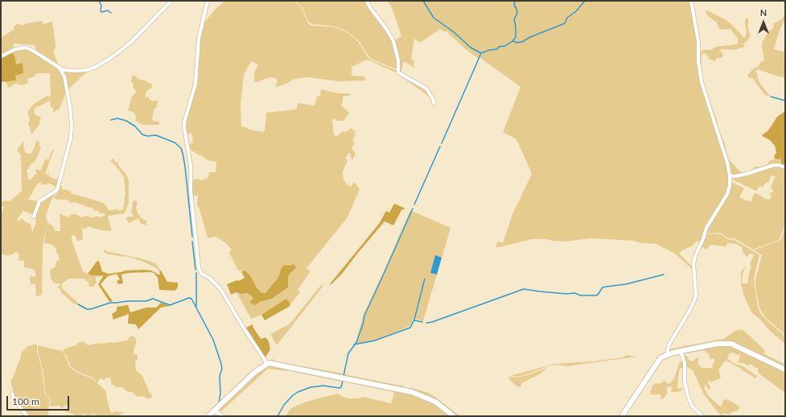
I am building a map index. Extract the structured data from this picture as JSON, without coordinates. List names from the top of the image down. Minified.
{"scale_bar":"100 m","north":"top"}
